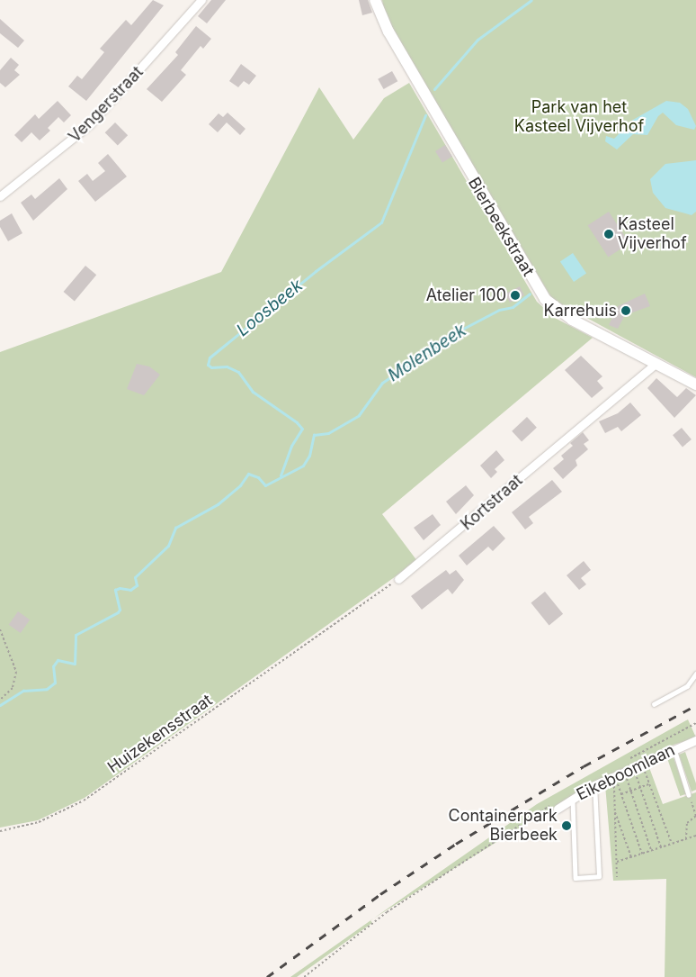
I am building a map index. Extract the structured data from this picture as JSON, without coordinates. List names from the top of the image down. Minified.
{"streets":{"street":["Vengerstraat","Bierbeekstraat","Kortstraat","Eikeboomlaan"],"path":["Huizekensstraat"]},"crossings":[["Bierbeekstraat","Kortstraat"],["Kortstraat","Huizekensstraat"]],"water":["Loosbeek","Molenbeek"],"parks":["Park van het Kasteel Vijverhof"],"places":["Kasteel Vijverhof","Atelier 100","Karrehuis","Containerpark Bierbeek"]}
